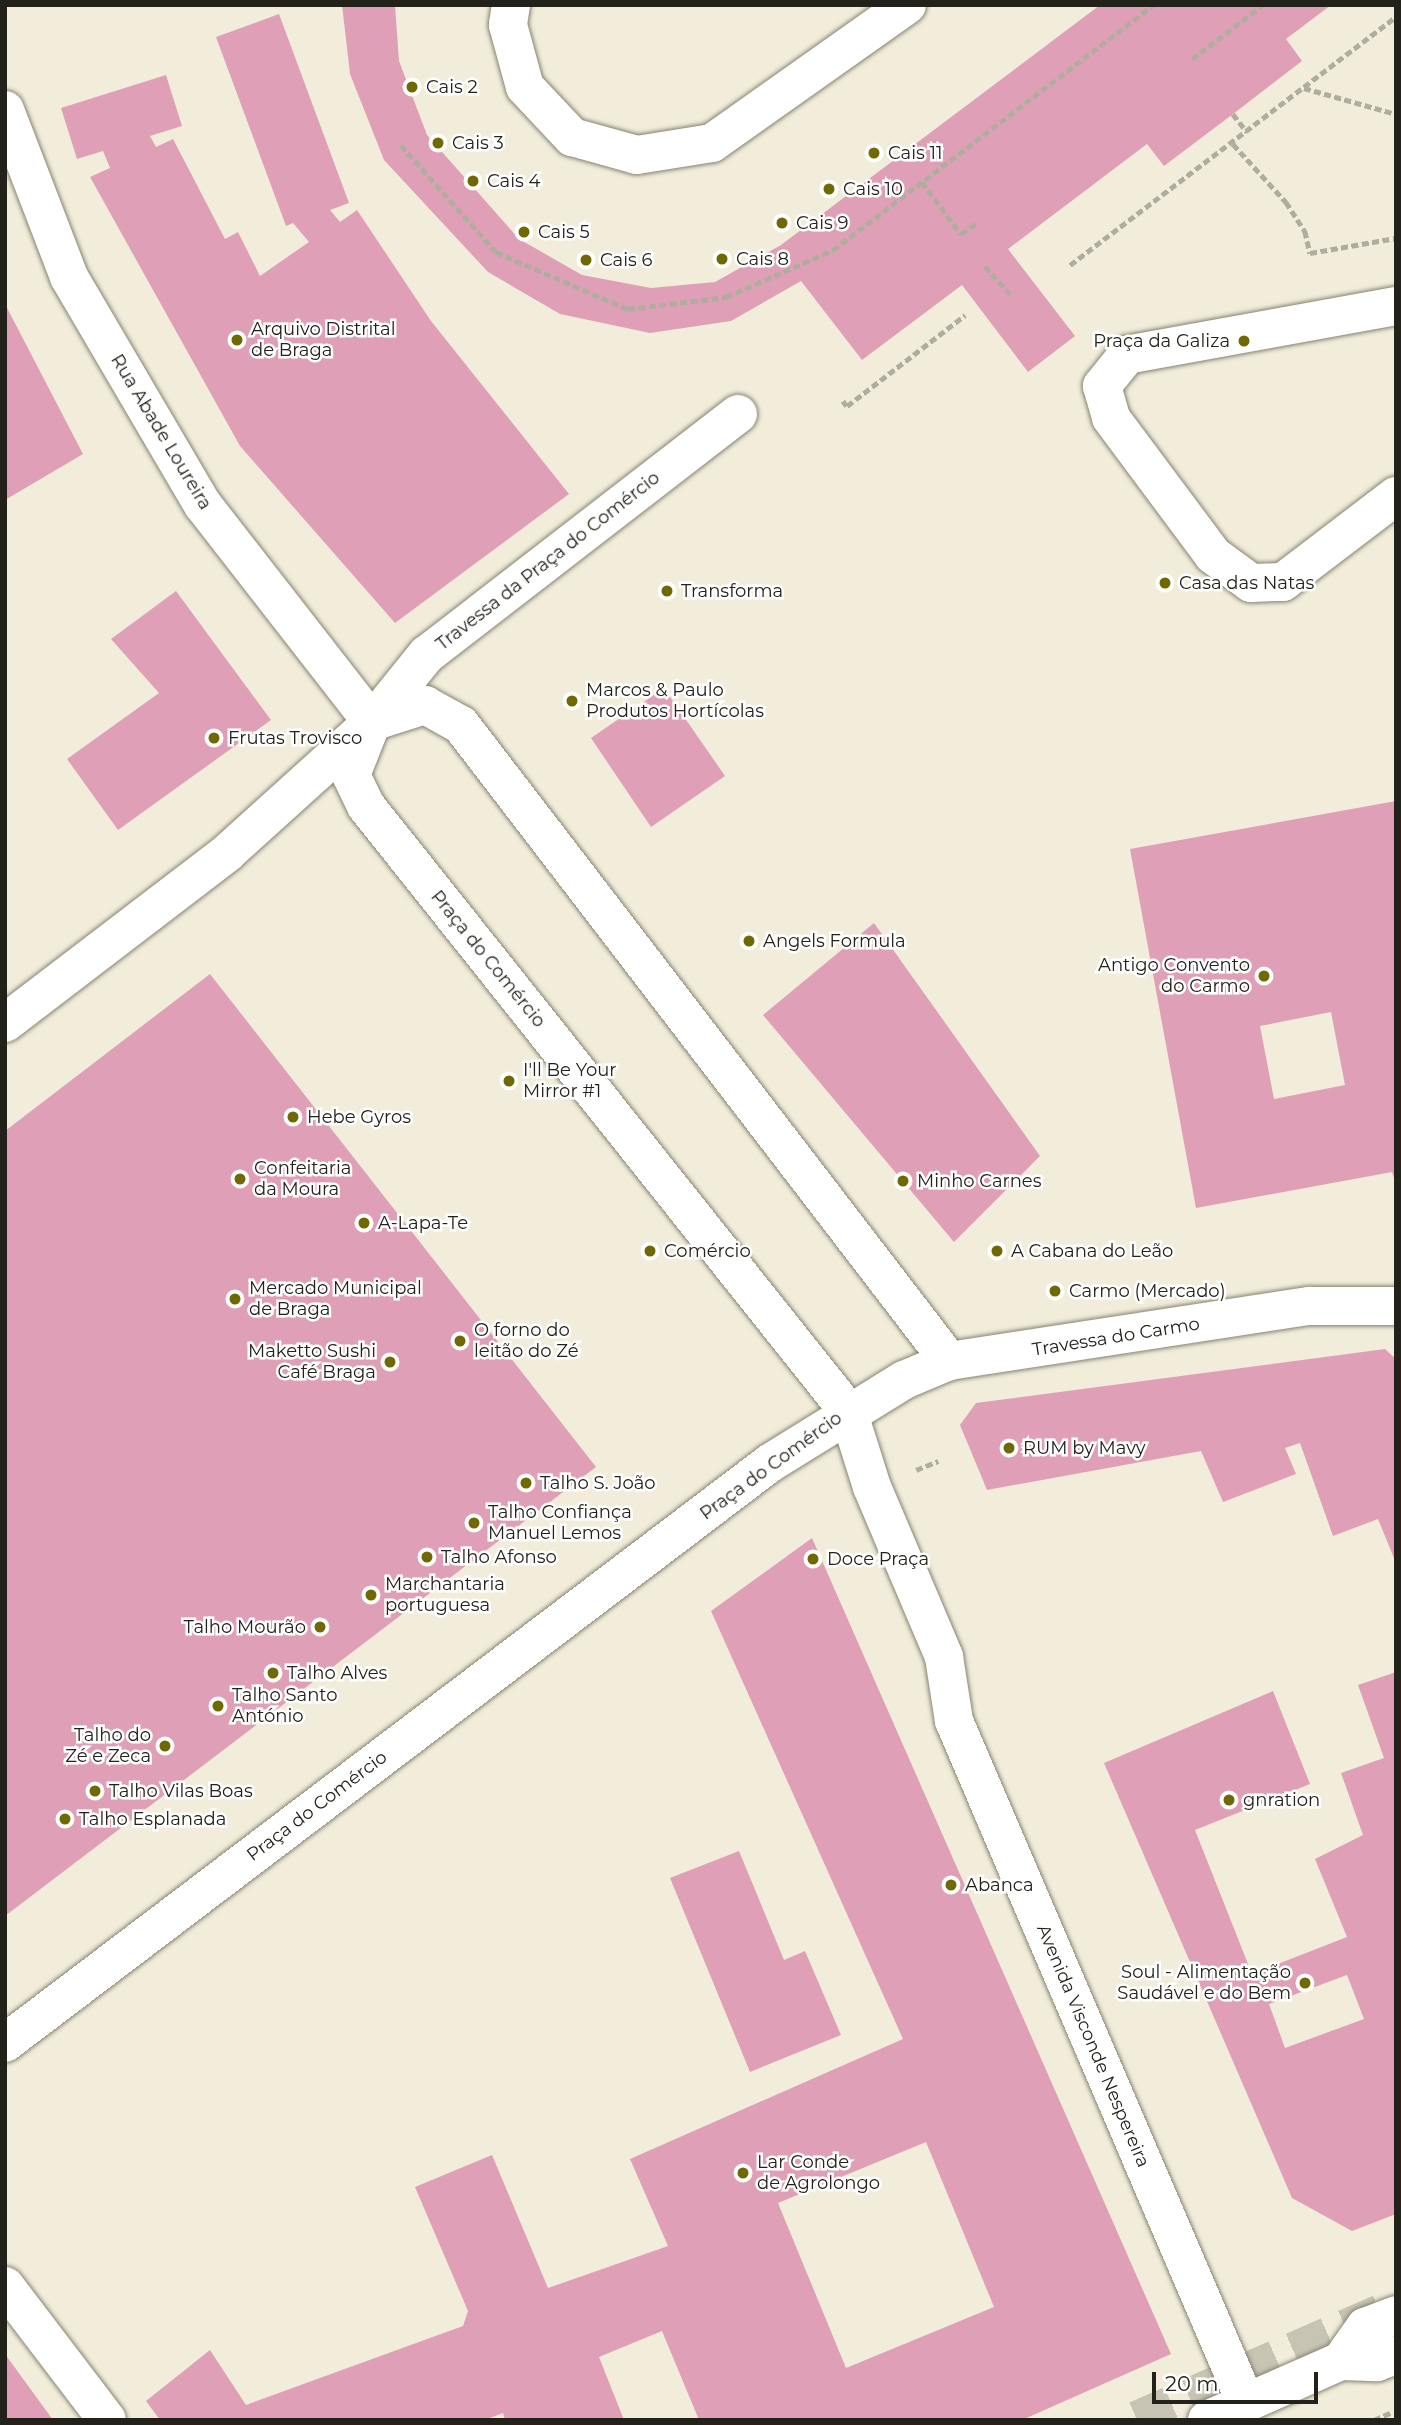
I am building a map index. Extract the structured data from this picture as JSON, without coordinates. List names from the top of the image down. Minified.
{"streets":{"street":["Rua Abade Loureira","Travessa da Praça do Comércio","Praça do Comércio","Travessa do Carmo","Avenida Visconde Nespereira"]},"crossings":[["Rua Abade Loureira","Travessa da Praça do Comércio"],["Rua Abade Loureira","Praça do Comércio"],["Travessa da Praça do Comércio","Praça do Comércio"],["Praça do Comércio","Travessa do Carmo"],["Praça do Comércio","Avenida Visconde Nespereira"],["Travessa do Carmo","Avenida Visconde Nespereira"]],"places":["Cais 2","Cais 3","Cais 11","Cais 4","Cais 10","Cais 9","Cais 5","Cais 8","Cais 6","Arquivo Distrital de Braga","Praça da Galiza","Casa das Natas","Transforma","Marcos & Paulo Produtos Hortícolas","Frutas Trovisco","Angels Formula","Antigo Convento do Carmo","I'll Be Your Mirror #1","Hebe Gyros","Confeitaria da Moura","Minho Carnes","A-Lapa-Te","Comércio","A Cabana do Leão","Carmo (Mercado)","Mercado Municipal de Braga","O forno do leitão do Zé","Maketto Sushi Café Braga","RUM by Mavy","Talho S. João","Talho Confiança Manuel Lemos","Talho Afonso","Doce Praça","Marchantaria portuguesa","Talho Mourão","Talho Alves","Talho Santo António","Talho do Zé e Zeca","Talho Vilas Boas","gnration","Talho Esplanada","Abanca","Soul - Alimentação Saudável e do Bem","Lar Conde de Agrolongo"],"scale_bar":"20 m"}
